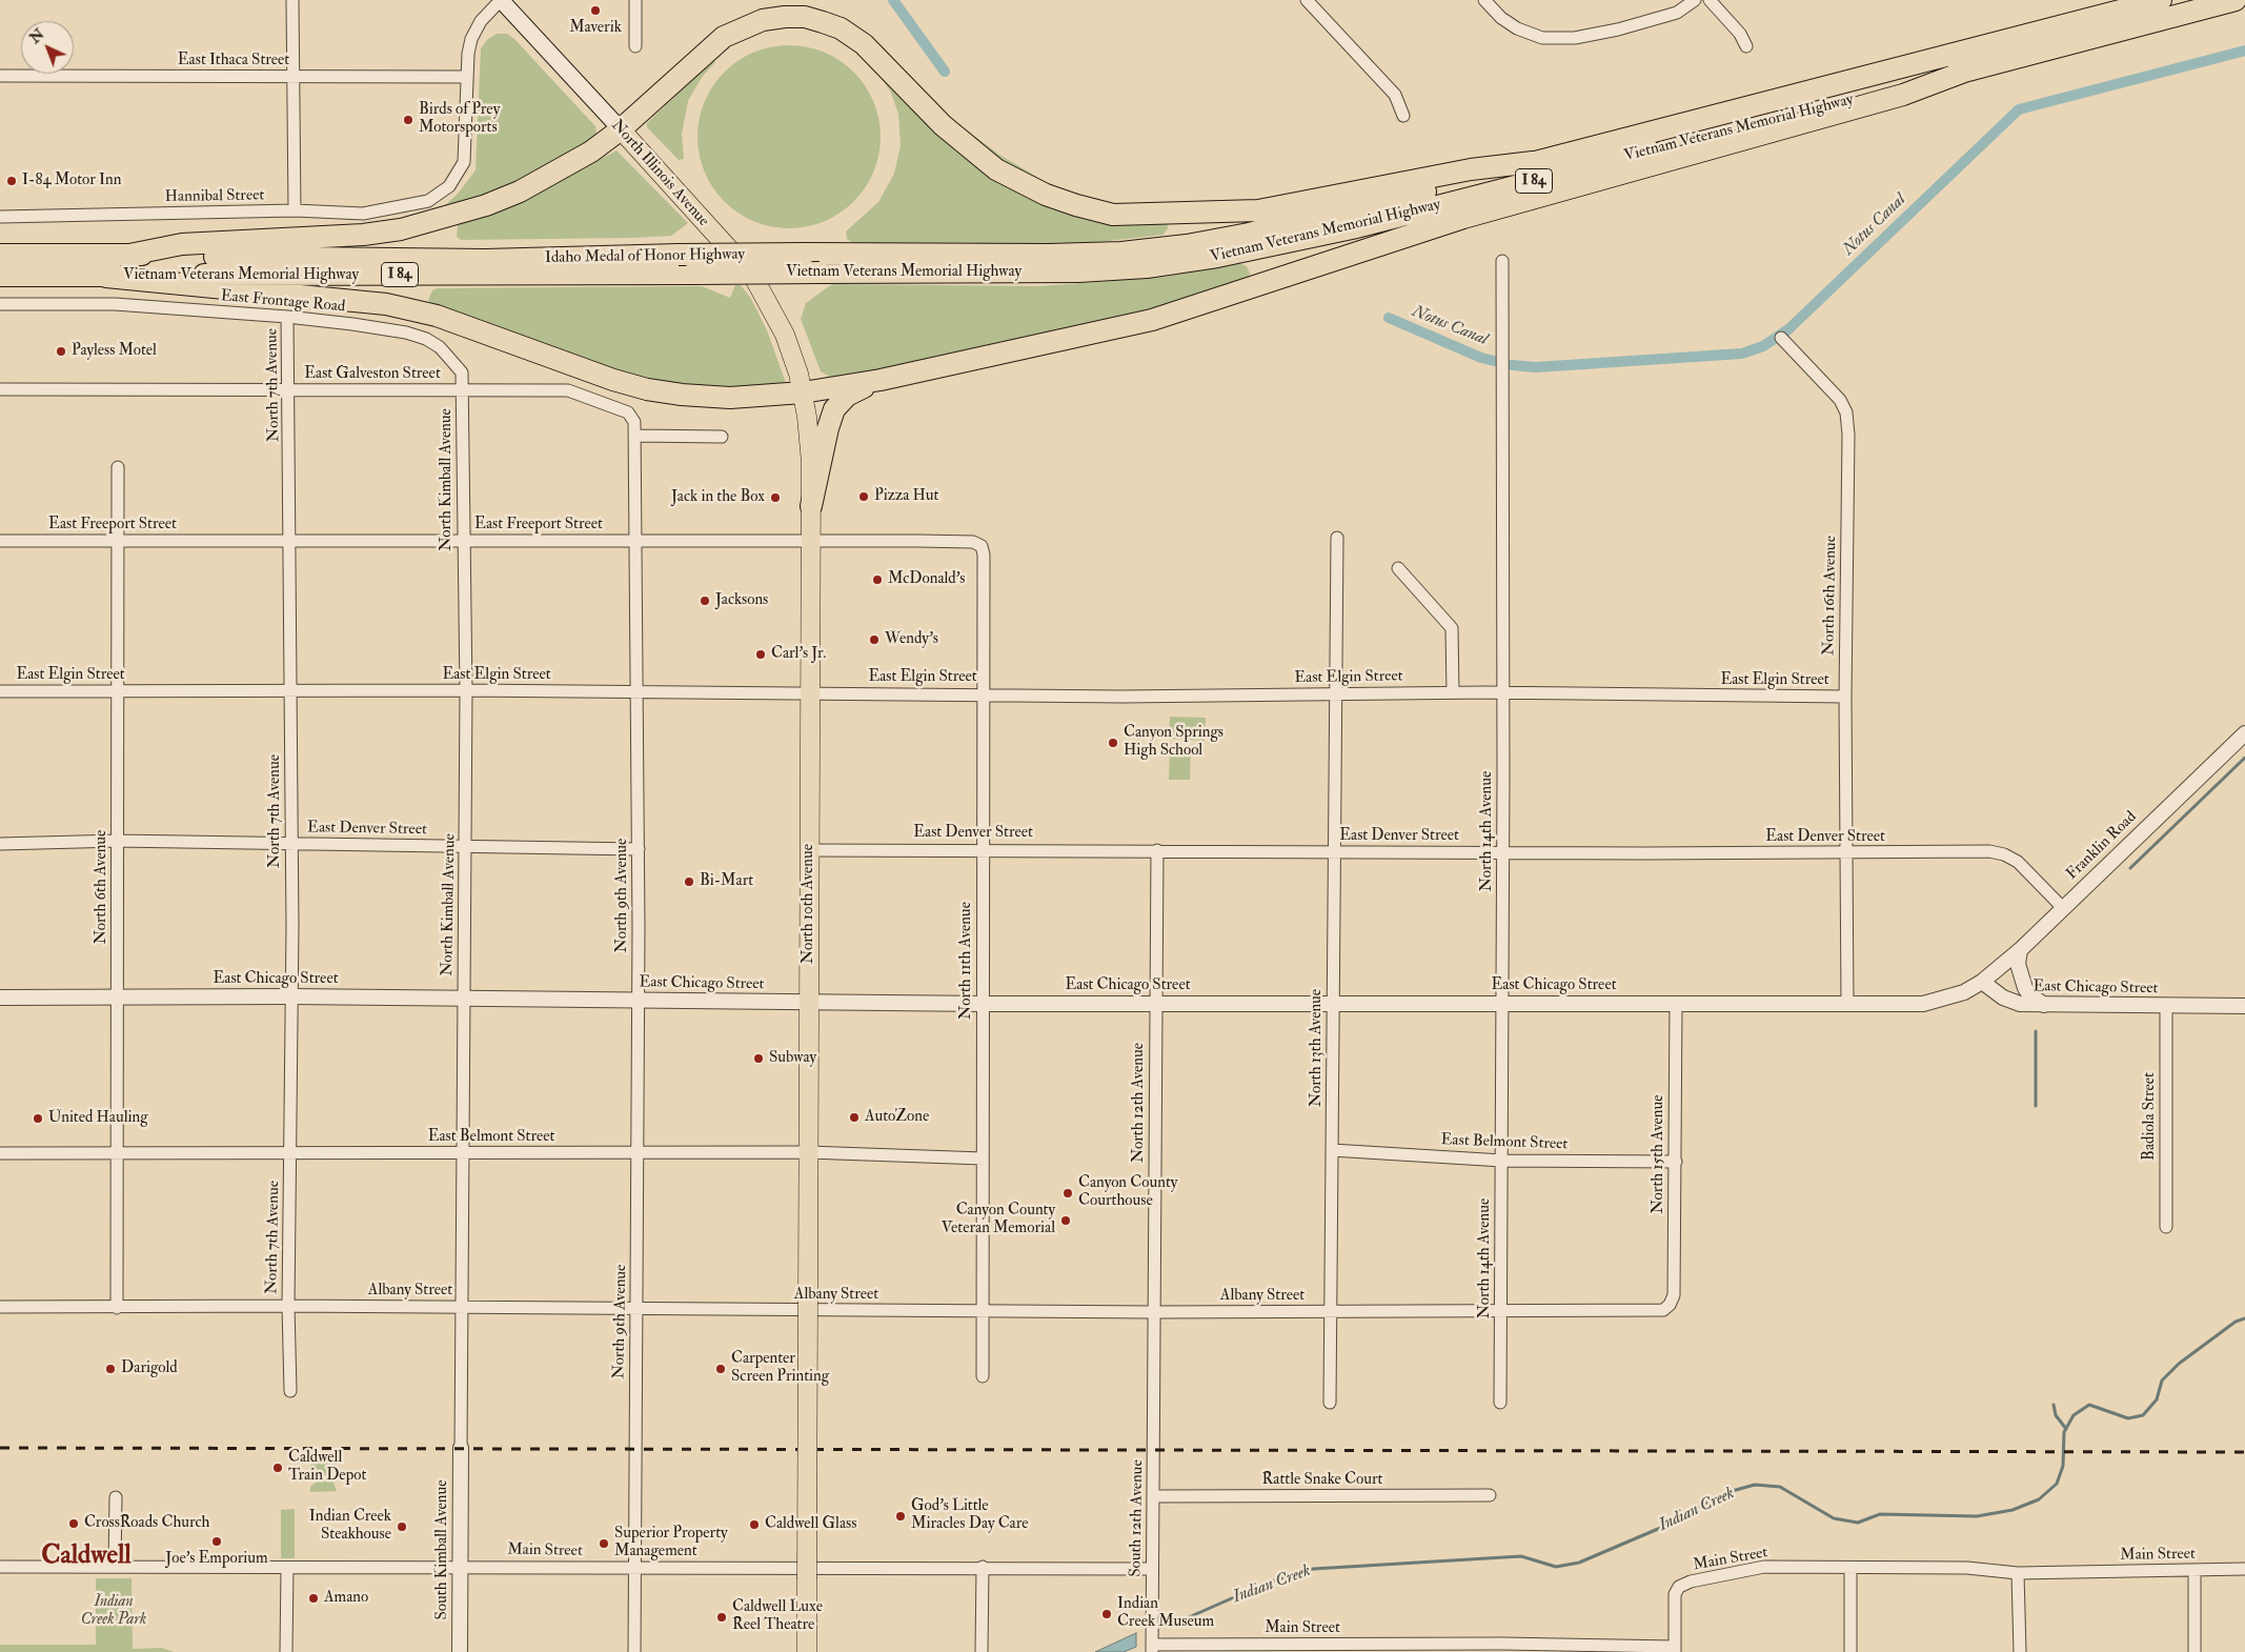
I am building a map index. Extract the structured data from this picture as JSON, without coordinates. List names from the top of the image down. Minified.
{"streets":{"highway":["Vietnam Veterans Memorial Highway","I 84","Idaho Medal of Honor Highway"],"main road":["North Illinois Avenue","North 10th Avenue"],"street":["East Ithaca Street","Hannibal Street","East Frontage Road","East Galveston Street","North 7th Avenue","North Kimball Avenue","East Freeport Street","North 16th Avenue","East Elgin Street","East Denver Street","North 14th Avenue","Franklin Road","North 6th Avenue","North 9th Avenue","North 11th Avenue","East Chicago Street","North 13th Avenue","North 12th Avenue","Badiola Street","East Belmont Street","North 15th Avenue","Albany Street","Rattle Snake Court","South 12th Avenue","South Kimball Avenue","Main Street"]},"crossings":[["East Ithaca Street","Hannibal Street"],["Vietnam Veterans Memorial Highway","I 84"],["Vietnam Veterans Memorial Highway","Idaho Medal of Honor Highway"],["North Illinois Avenue","North 10th Avenue"],["East Frontage Road","North 7th Avenue"],["East Frontage Road","North Kimball Avenue"],["East Galveston Street","North 7th Avenue"],["East Galveston Street","North Kimball Avenue"],["East Galveston Street","North 9th Avenue"],["North 7th Avenue","East Freeport Street"],["North 7th Avenue","East Elgin Street"],["North 7th Avenue","East Denver Street"],["North 7th Avenue","East Chicago Street"],["North 7th Avenue","East Belmont Street"],["North 7th Avenue","Albany Street"],["North Kimball Avenue","East Freeport Street"],["North Kimball Avenue","East Elgin Street"],["North Kimball Avenue","East Denver Street"],["North Kimball Avenue","East Chicago Street"],["North Kimball Avenue","East Belmont Street"],["North Kimball Avenue","Albany Street"],["North Kimball Avenue","South Kimball Avenue"],["East Freeport Street","North 6th Avenue"],["East Freeport Street","North 9th Avenue"],["East Freeport Street","North 10th Avenue"],["East Freeport Street","North 11th Avenue"],["North 16th Avenue","East Elgin Street"],["North 16th Avenue","East Denver Street"],["North 16th Avenue","East Chicago Street"],["East Elgin Street","North 14th Avenue"],["East Elgin Street","North 6th Avenue"],["East Elgin Street","North 9th Avenue"],["East Elgin Street","North 10th Avenue"],["East Elgin Street","North 11th Avenue"],["East Elgin Street","North 13th Avenue"],["East Denver Street","North 14th Avenue"],["East Denver Street","Franklin Road"],["East Denver Street","North 6th Avenue"],["East Denver Street","North 9th Avenue"],["East Denver Street","North 10th Avenue"],["East Denver Street","North 11th Avenue"],["East Denver Street","North 13th Avenue"],["East Denver Street","North 12th Avenue"],["North 14th Avenue","East Chicago Street"],["North 14th Avenue","East Belmont Street"],["North 14th Avenue","Albany Street"],["Franklin Road","East Chicago Street"],["North 6th Avenue","East Chicago Street"],["North 6th Avenue","East Belmont Street"],["North 6th Avenue","Albany Street"],["North 9th Avenue","East Chicago Street"],["North 9th Avenue","East Belmont Street"],["North 9th Avenue","Albany Street"],["North 9th Avenue","Main Street"],["North 10th Avenue","East Chicago Street"],["North 10th Avenue","East Belmont Street"],["North 11th Avenue","East Chicago Street"],["North 11th Avenue","East Belmont Street"],["North 11th Avenue","Albany Street"],["East Chicago Street","North 13th Avenue"],["East Chicago Street","North 12th Avenue"],["East Chicago Street","Badiola Street"],["East Chicago Street","North 15th Avenue"],["North 13th Avenue","East Belmont Street"],["North 13th Avenue","Albany Street"],["North 12th Avenue","Albany Street"],["North 12th Avenue","South 12th Avenue"],["East Belmont Street","North 15th Avenue"],["North 15th Avenue","Albany Street"],["Rattle Snake Court","South 12th Avenue"],["South 12th Avenue","Main Street"],["South Kimball Avenue","Main Street"]],"districts":["Caldwell"],"water":["Notus Canal","Indian Creek"],"parks":["Indian Creek Park"],"places":["Maverik","Birds of Prey Motorsports","I-84 Motor Inn","Payless Motel","Pizza Hut","Jack in the Box","McDonald's","Jacksons","Wendy's","Carl's Jr.","Canyon Springs High School","Bi-Mart","Subway","AutoZone","United Hauling","Canyon County Courthouse","Canyon County Veteran Memorial","Darigold","Carpenter Screen Printing","Caldwell Train Depot","God's Little Miracles Day Care","CrossRoads Church","Caldwell Glass","Indian Creek Steakhouse","Joe's Emporium","Superior Property Management","Amano","Indian Creek Museum","Caldwell Luxe Reel Theatre"],"north":"top left"}
